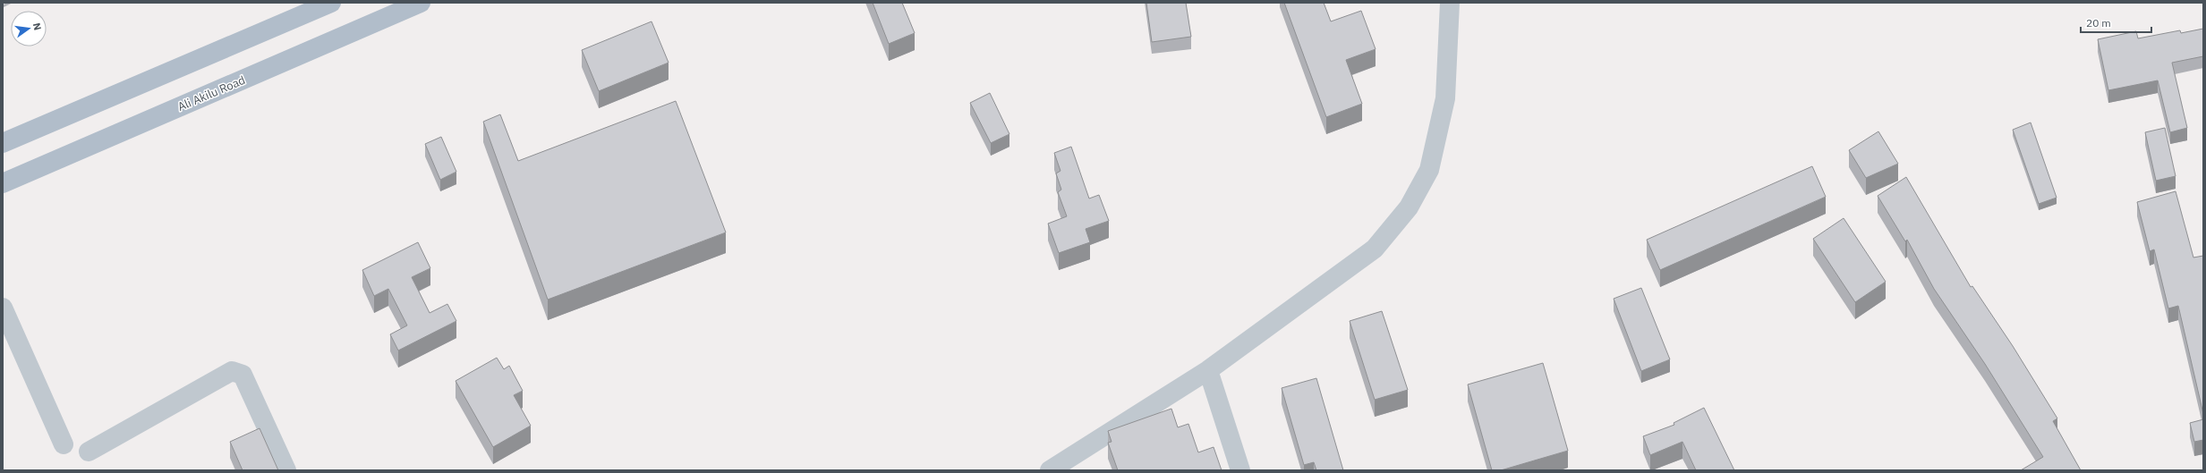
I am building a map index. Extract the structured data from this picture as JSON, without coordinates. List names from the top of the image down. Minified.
{"streets":{"main road":["Ali Akilu Road"]},"scale_bar":"20 m","north":"right"}
